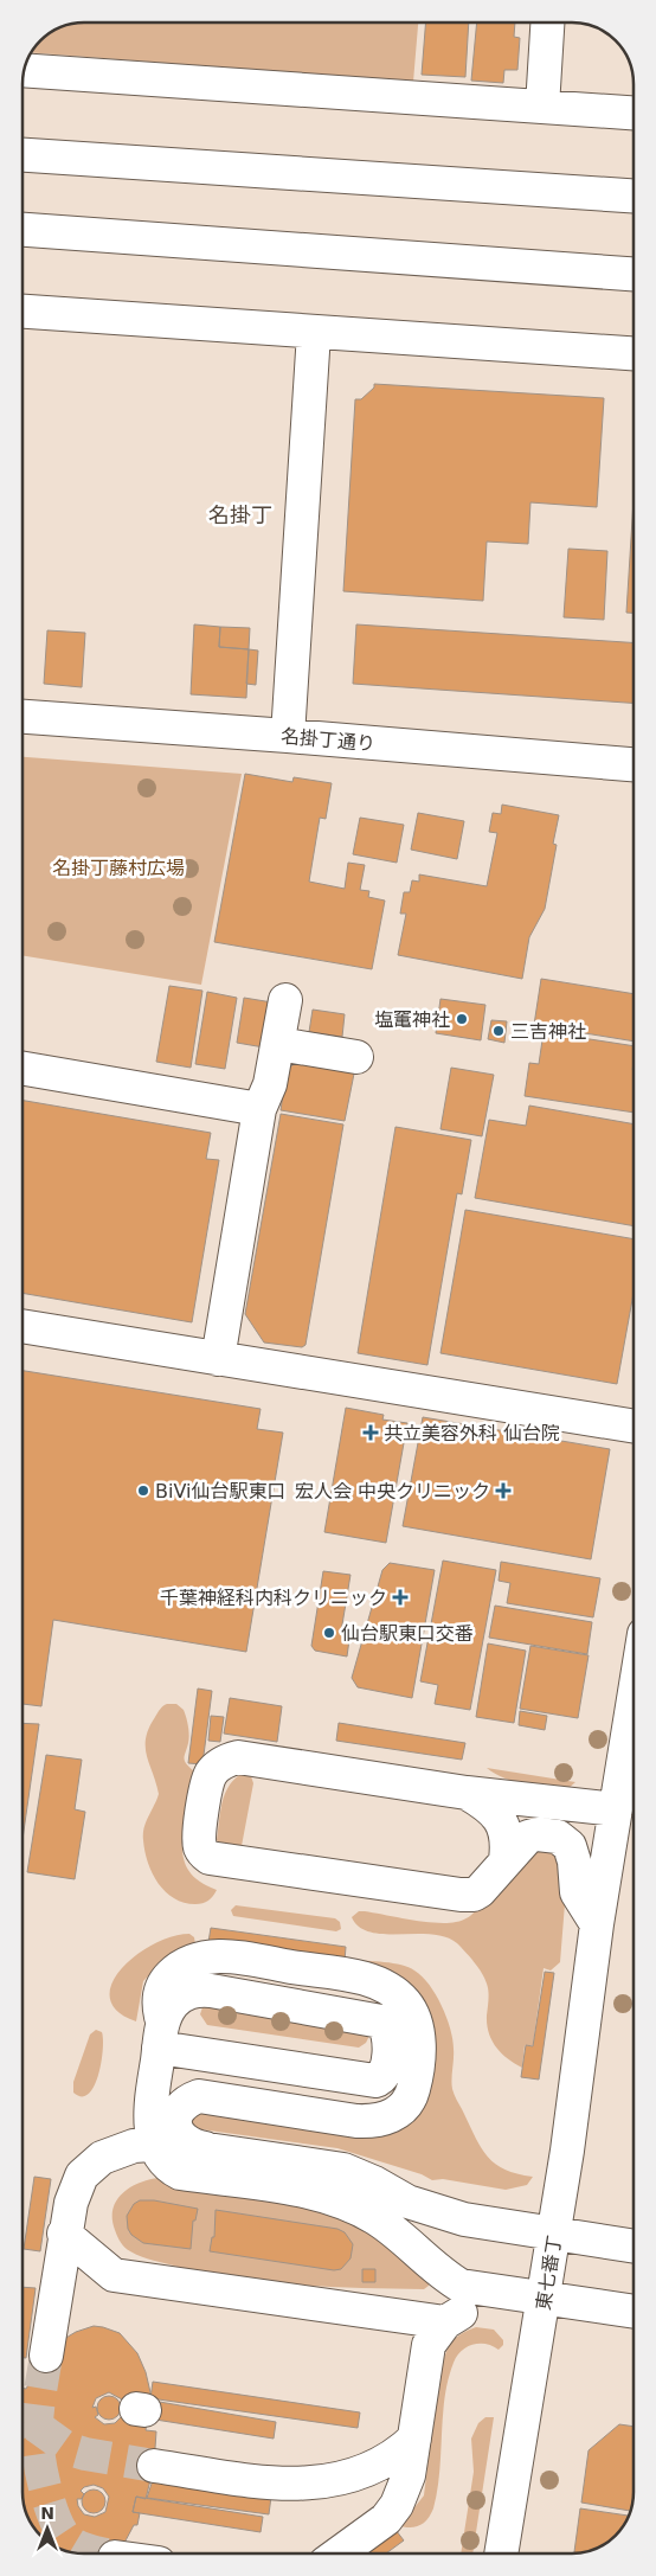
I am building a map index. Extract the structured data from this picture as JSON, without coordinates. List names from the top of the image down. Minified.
{"streets":{"street":["名掛丁通り","東七番丁"]},"districts":["名掛丁"],"parks":["名掛丁藤村広場"],"places":{"other":["塩竃神社","三吉神社","BiVi仙台駅東口","仙台駅東口交番"],"health":["共立美容外科 仙台院","宏人会 中央クリニック","千葉神経科内科クリニック"]},"north":"top"}
